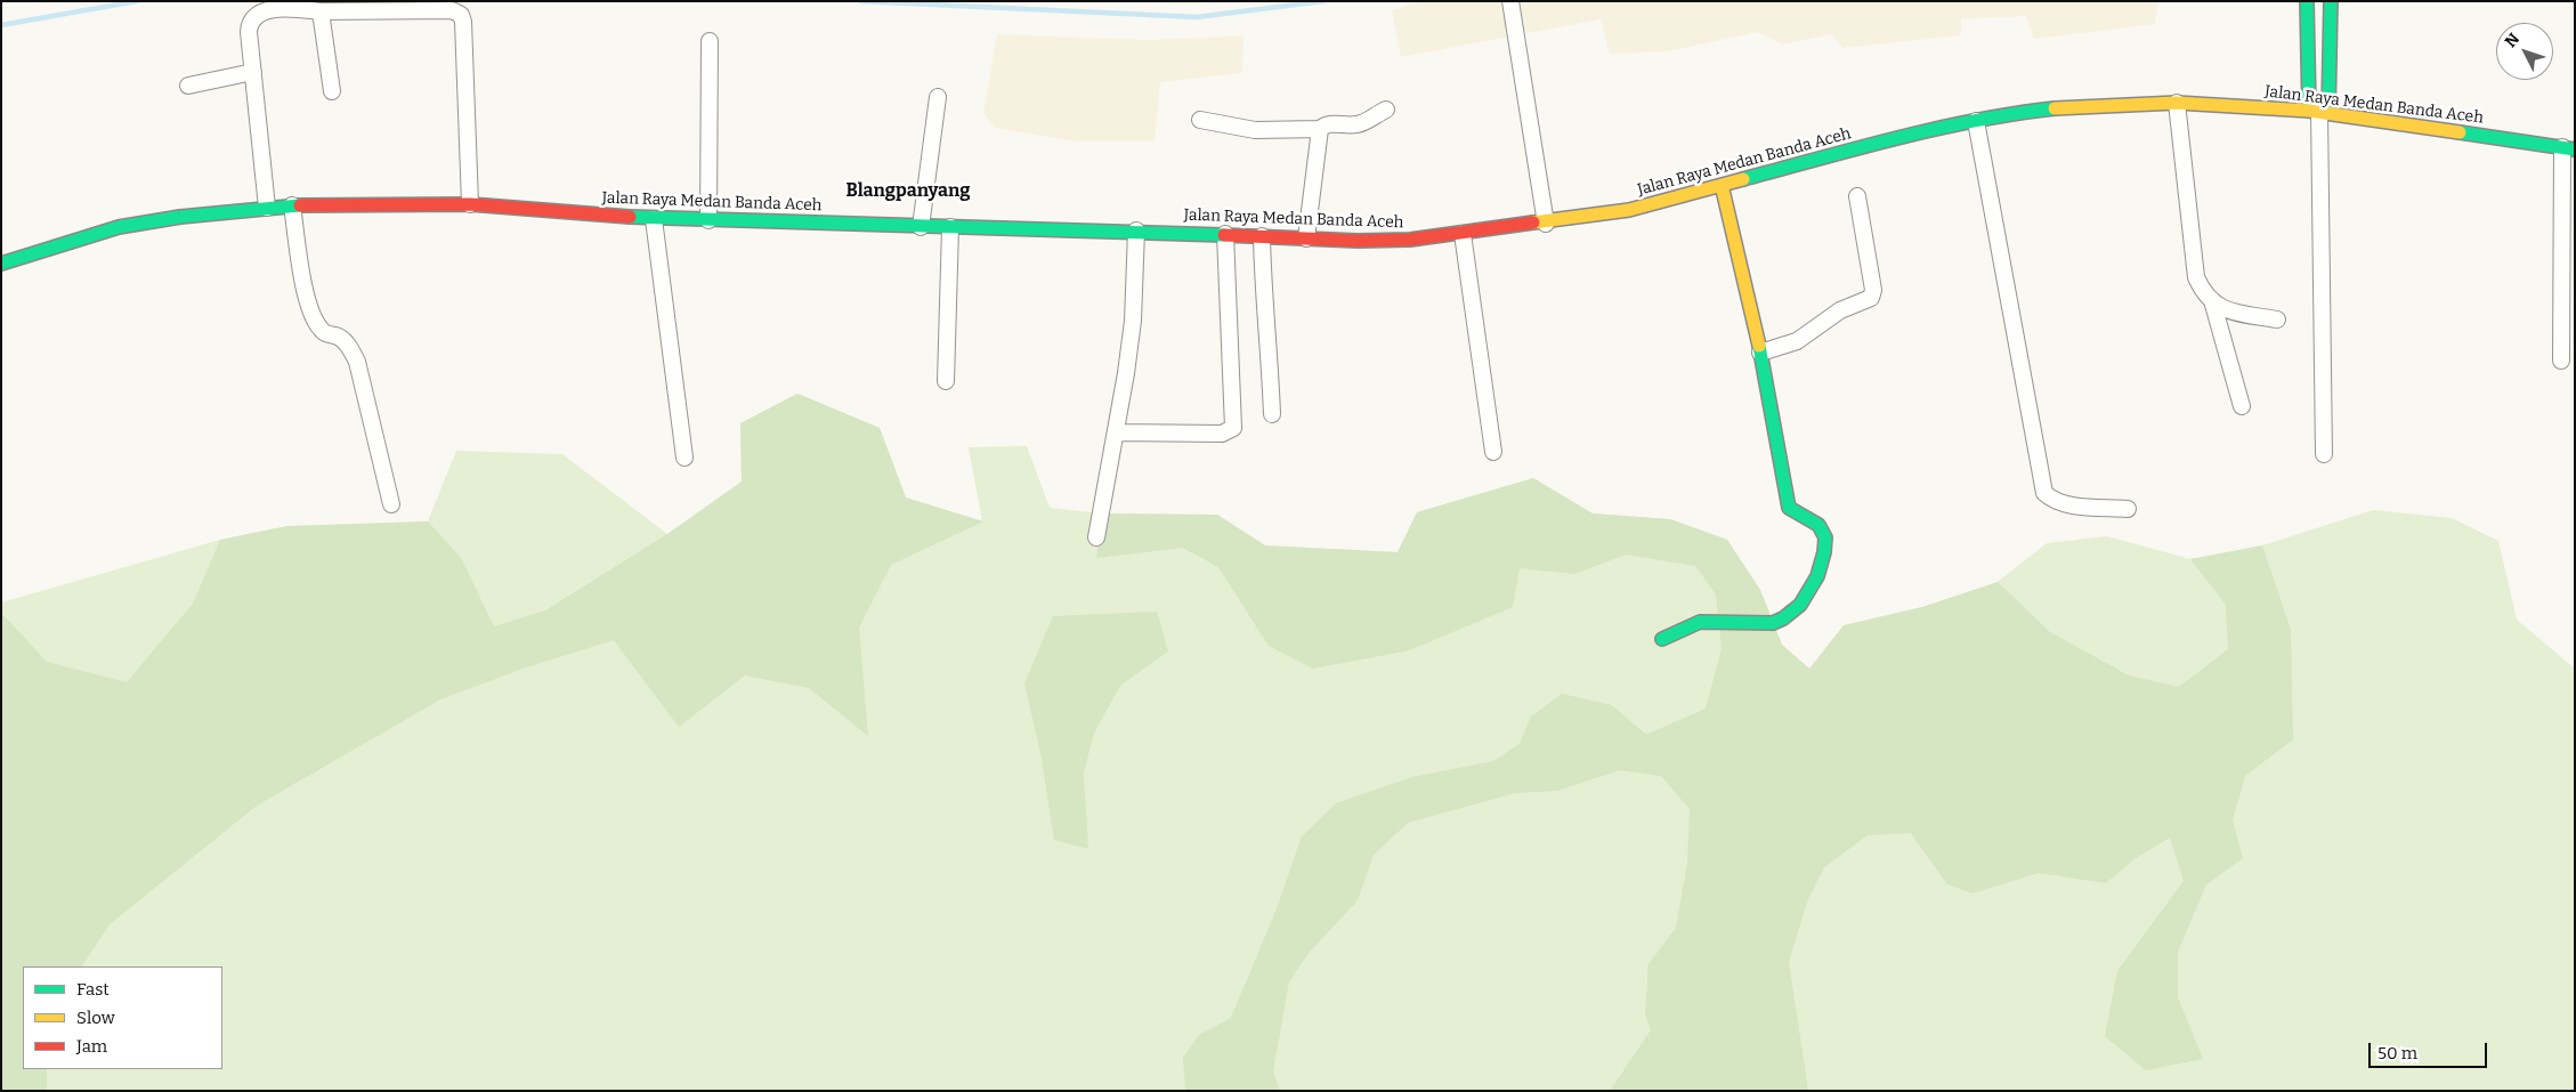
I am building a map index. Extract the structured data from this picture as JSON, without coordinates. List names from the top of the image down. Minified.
{"streets":{"main road":["Jalan Raya Medan Banda Aceh"]},"districts":["Blangpanyang"],"legend":["Fast","Slow","Jam"],"scale_bar":"50 m","north":"top left"}
